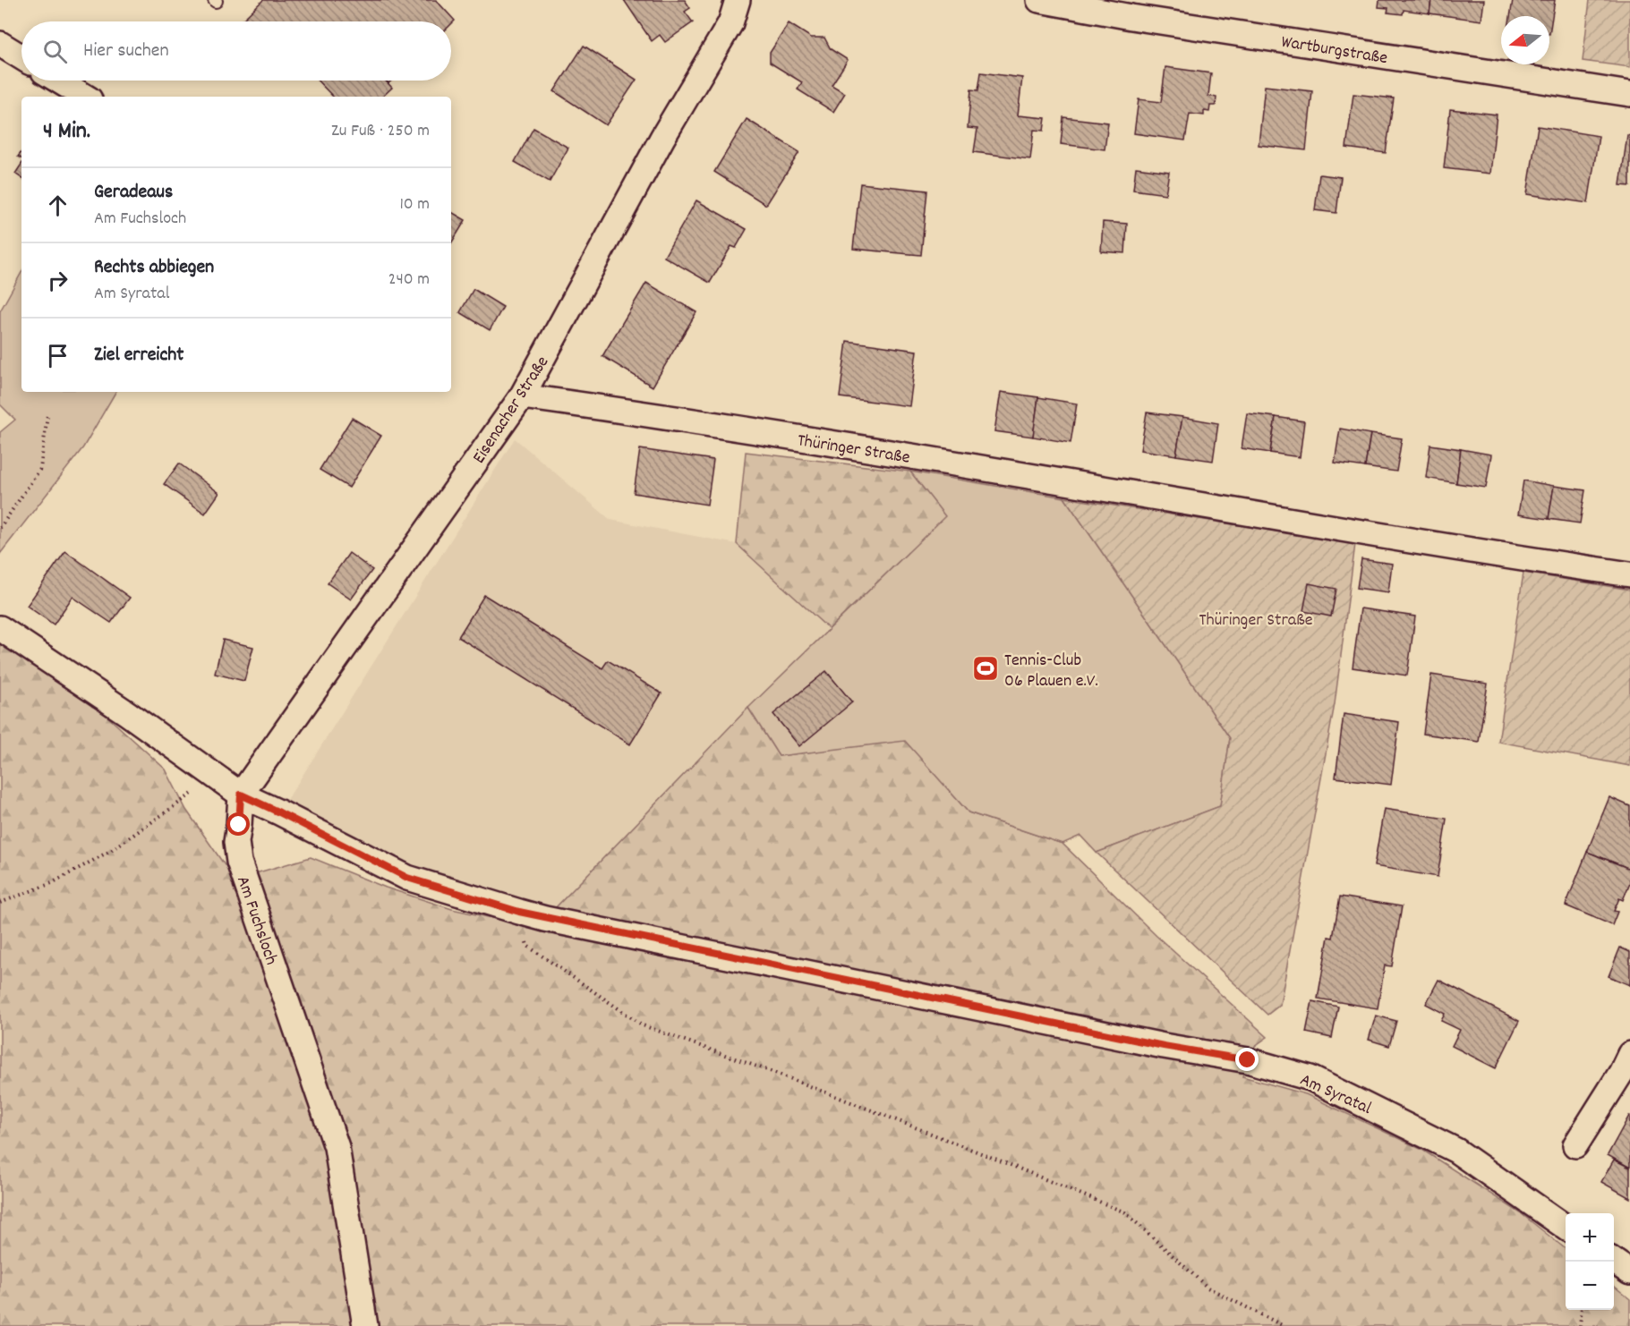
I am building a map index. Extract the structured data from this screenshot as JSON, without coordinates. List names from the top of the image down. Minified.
{"streets":{"street":["Wartburgstraße","Eisenacher Straße","Thüringer Straße","Am Fuchsloch","Am Syratal"]},"crossings":[["Eisenacher Straße","Thüringer Straße"],["Eisenacher Straße","Am Fuchsloch"],["Eisenacher Straße","Am Syratal"],["Am Fuchsloch","Am Syratal"]],"parks":["Thüringer Straße"],"places":{"sports":["Tennis-Club 06 Plauen e.V."]},"north":"left","page":{"search":"Hier suchen","heading":["4 Min.","Zu Fuß · 250 m"],"list":[["Geradeaus","Am Fuchsloch","10 m"],["Rechts abbiegen","Am Syratal","240 m"],"Ziel erreicht"],"map_buttons":["+","−"]}}
